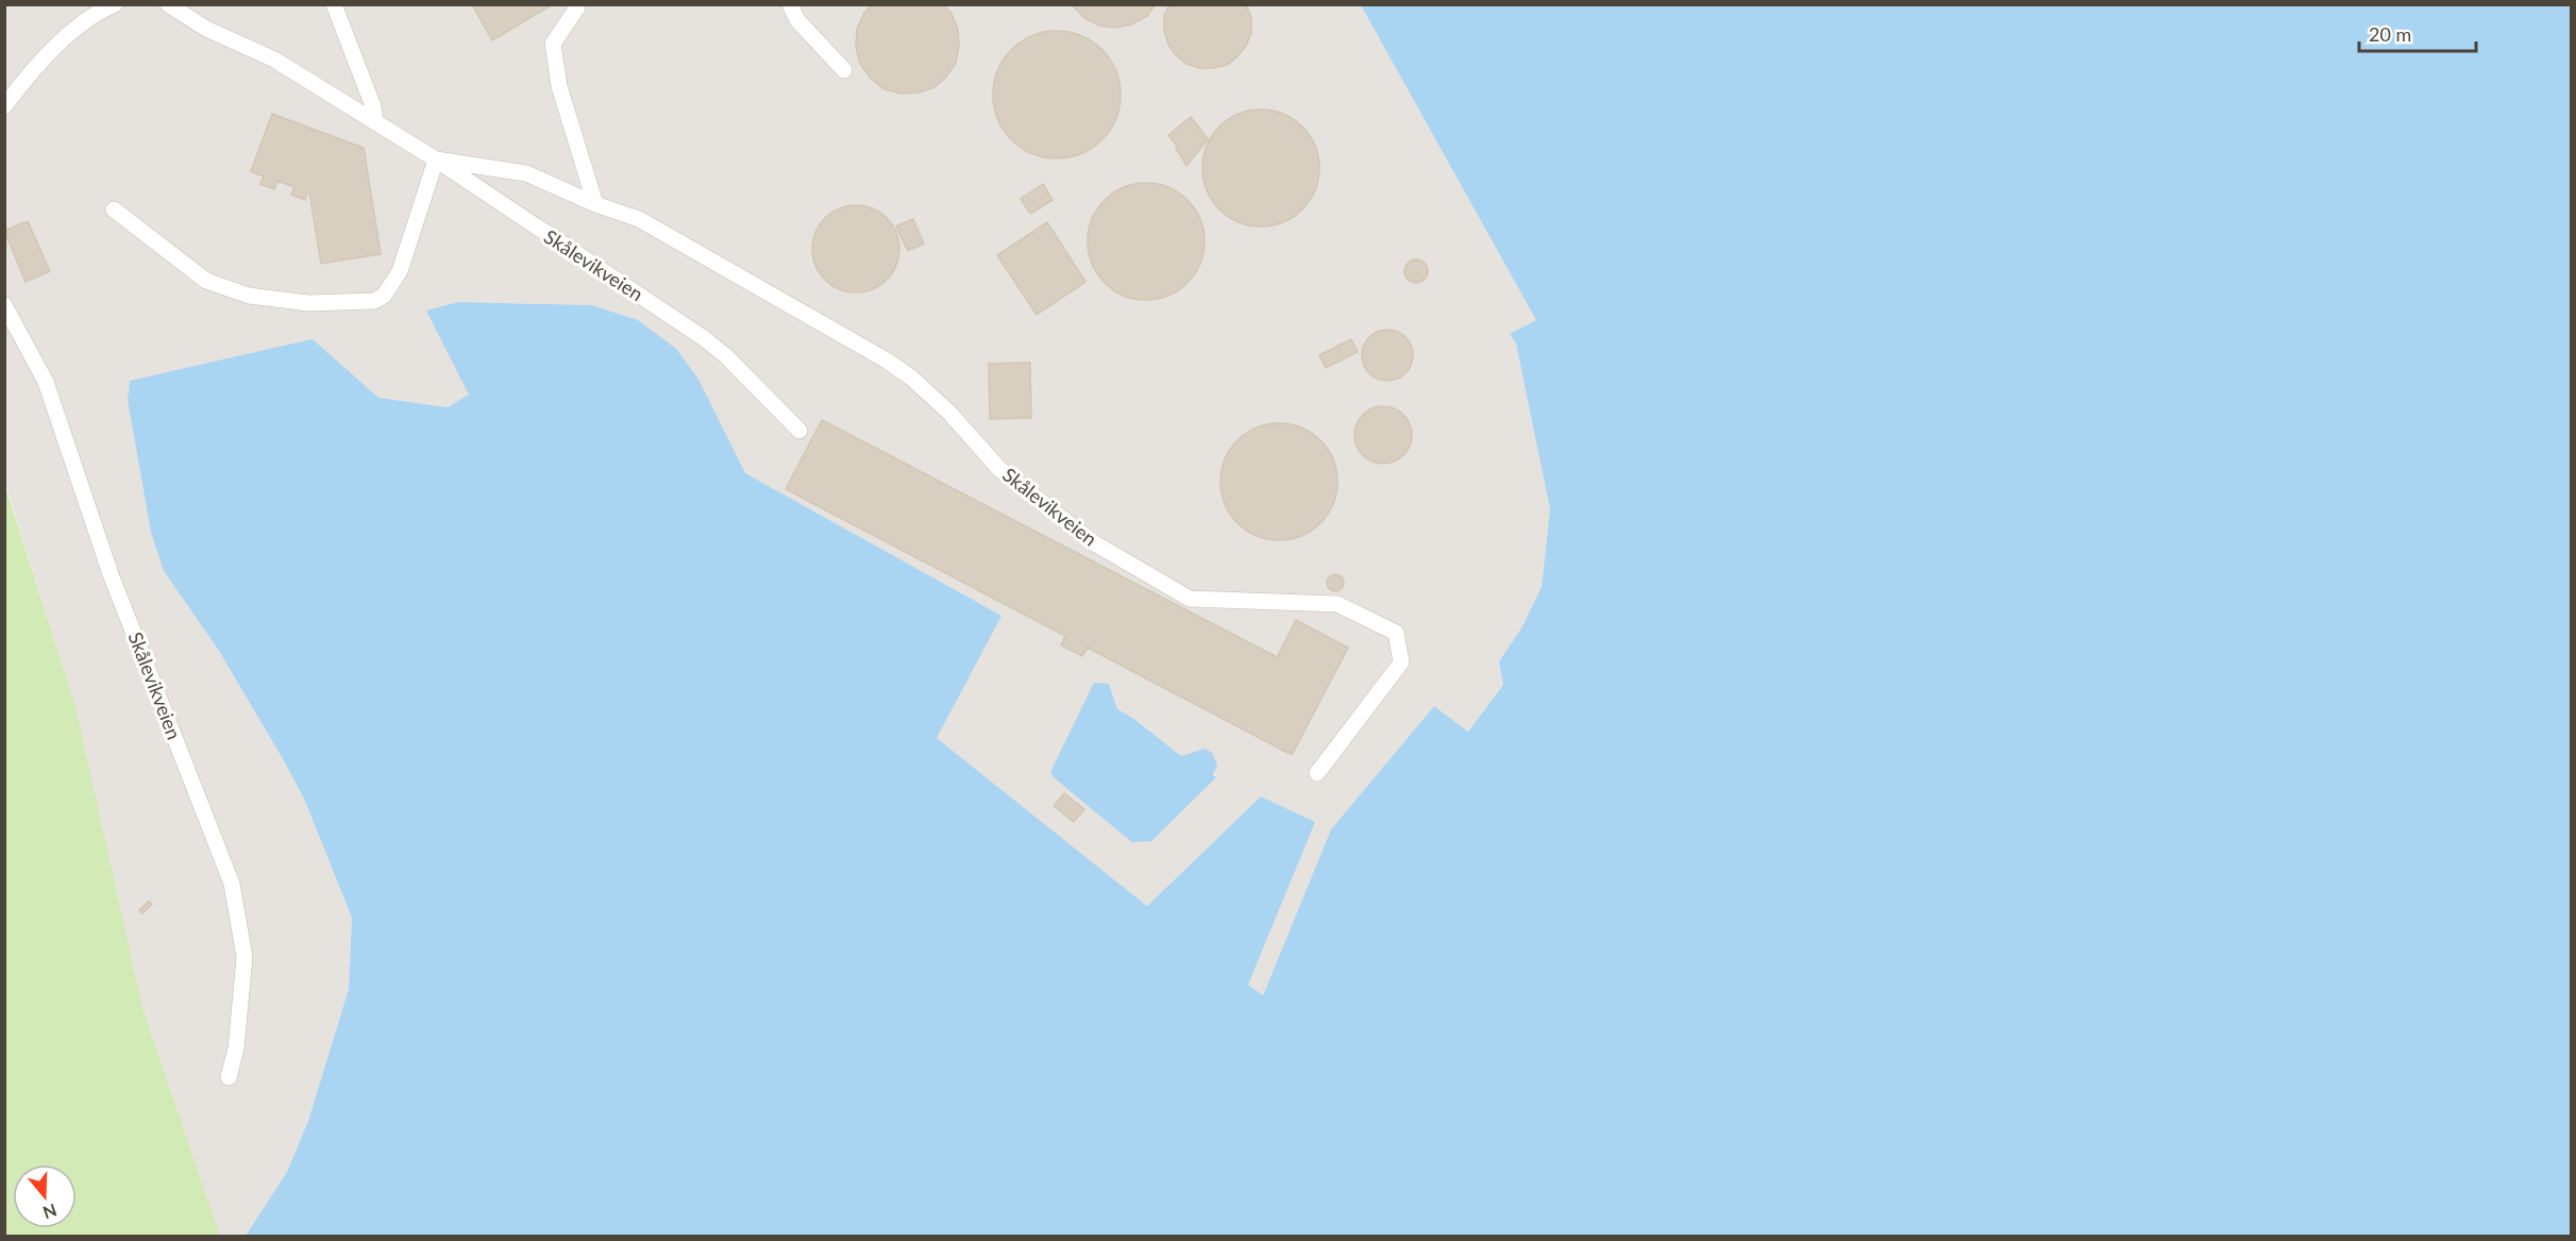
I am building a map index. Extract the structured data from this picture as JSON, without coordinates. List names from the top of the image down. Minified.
{"streets":{"lane":["Skålevikveien"]},"scale_bar":"20 m","north":"bottom"}
